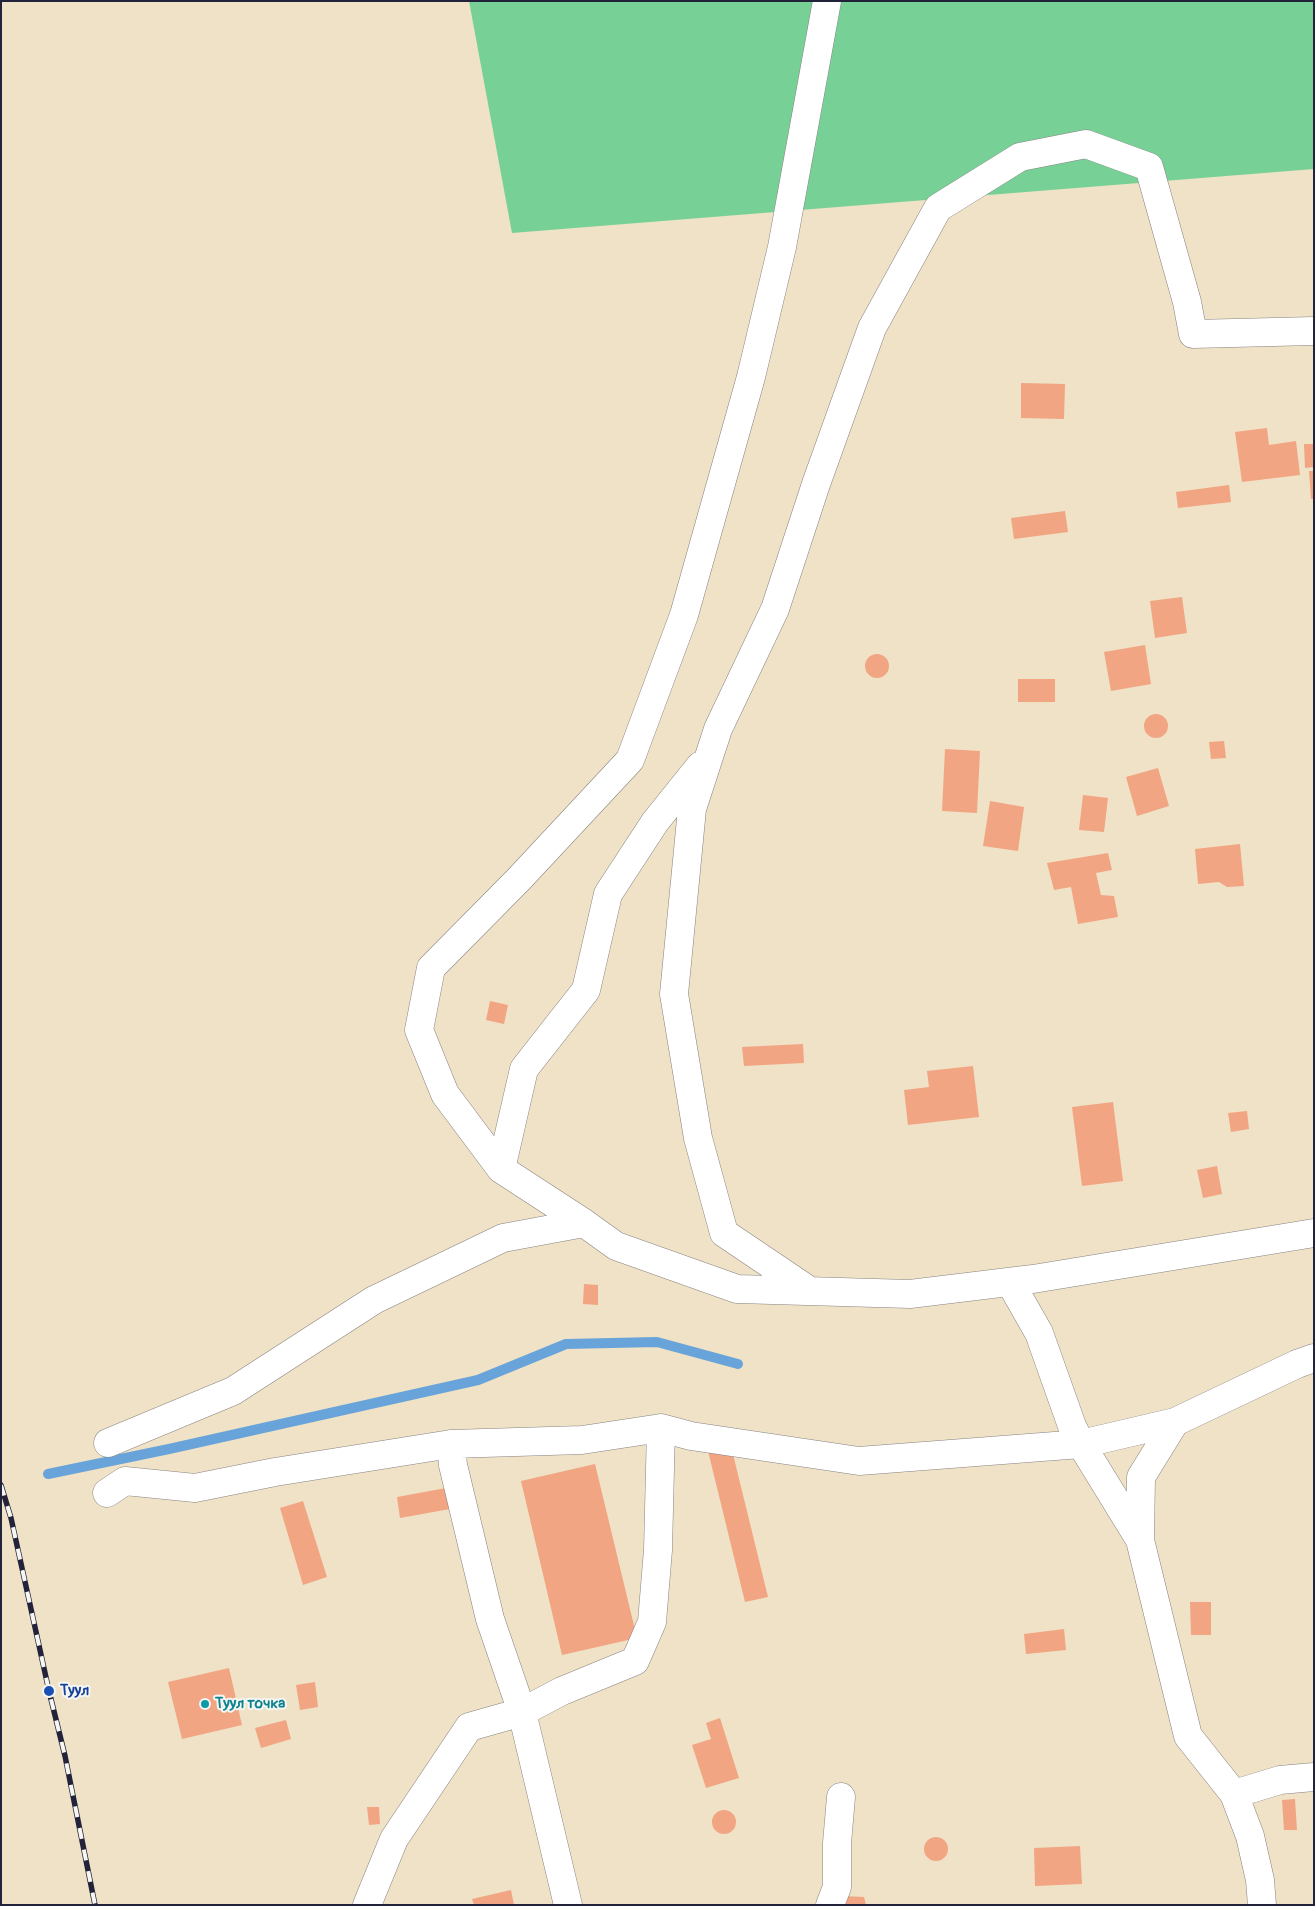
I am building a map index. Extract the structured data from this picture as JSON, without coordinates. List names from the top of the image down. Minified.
{"places":["Туул","Туул точка"]}
